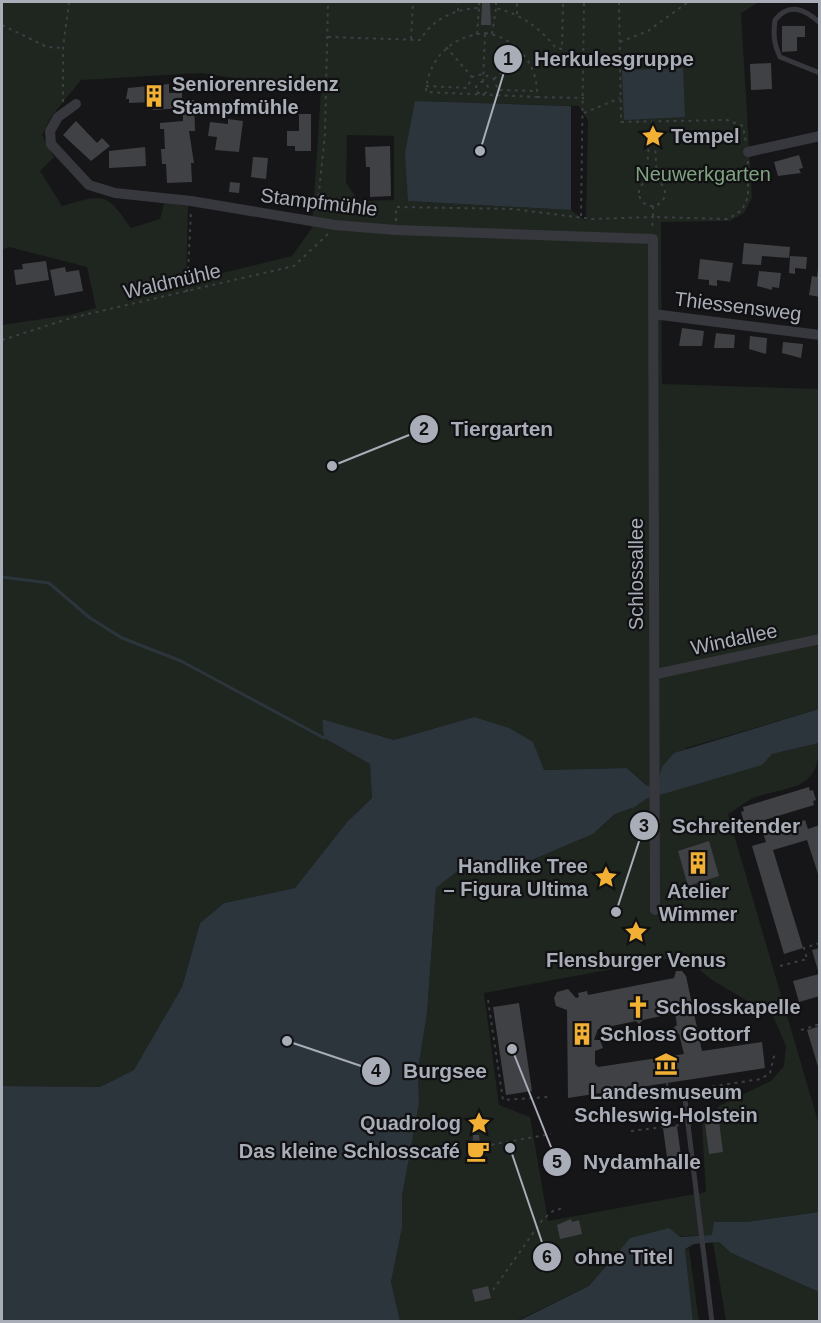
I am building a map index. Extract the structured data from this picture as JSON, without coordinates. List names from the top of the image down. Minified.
{"streets":{"street":["Stampfmühle","Thiessensweg","Schlossallee","Windallee"],"path":["Waldmühle"]},"crossings":[["Stampfmühle","Waldmühle"],["Stampfmühle","Schlossallee"],["Thiessensweg","Schlossallee"],["Schlossallee","Windallee"]],"parks":["Neuwerkgarten"],"places":{"building":["Seniorenresidenz Stampfmühle","Atelier Wimmer","Schloss Gottorf"],"place":["Tempel","Handlike Tree – Figura Ultima","Flensburger Venus","Quadrolog"],"other":["Herkulesgruppe","Tiergarten","Schreitender","Burgsee","Nydamhalle","ohne Titel"],"church":["Schlosskapelle"],"museum":["Landesmuseum Schleswig-Holstein"],"cafe":["Das kleine Schlosscafé"]}}
